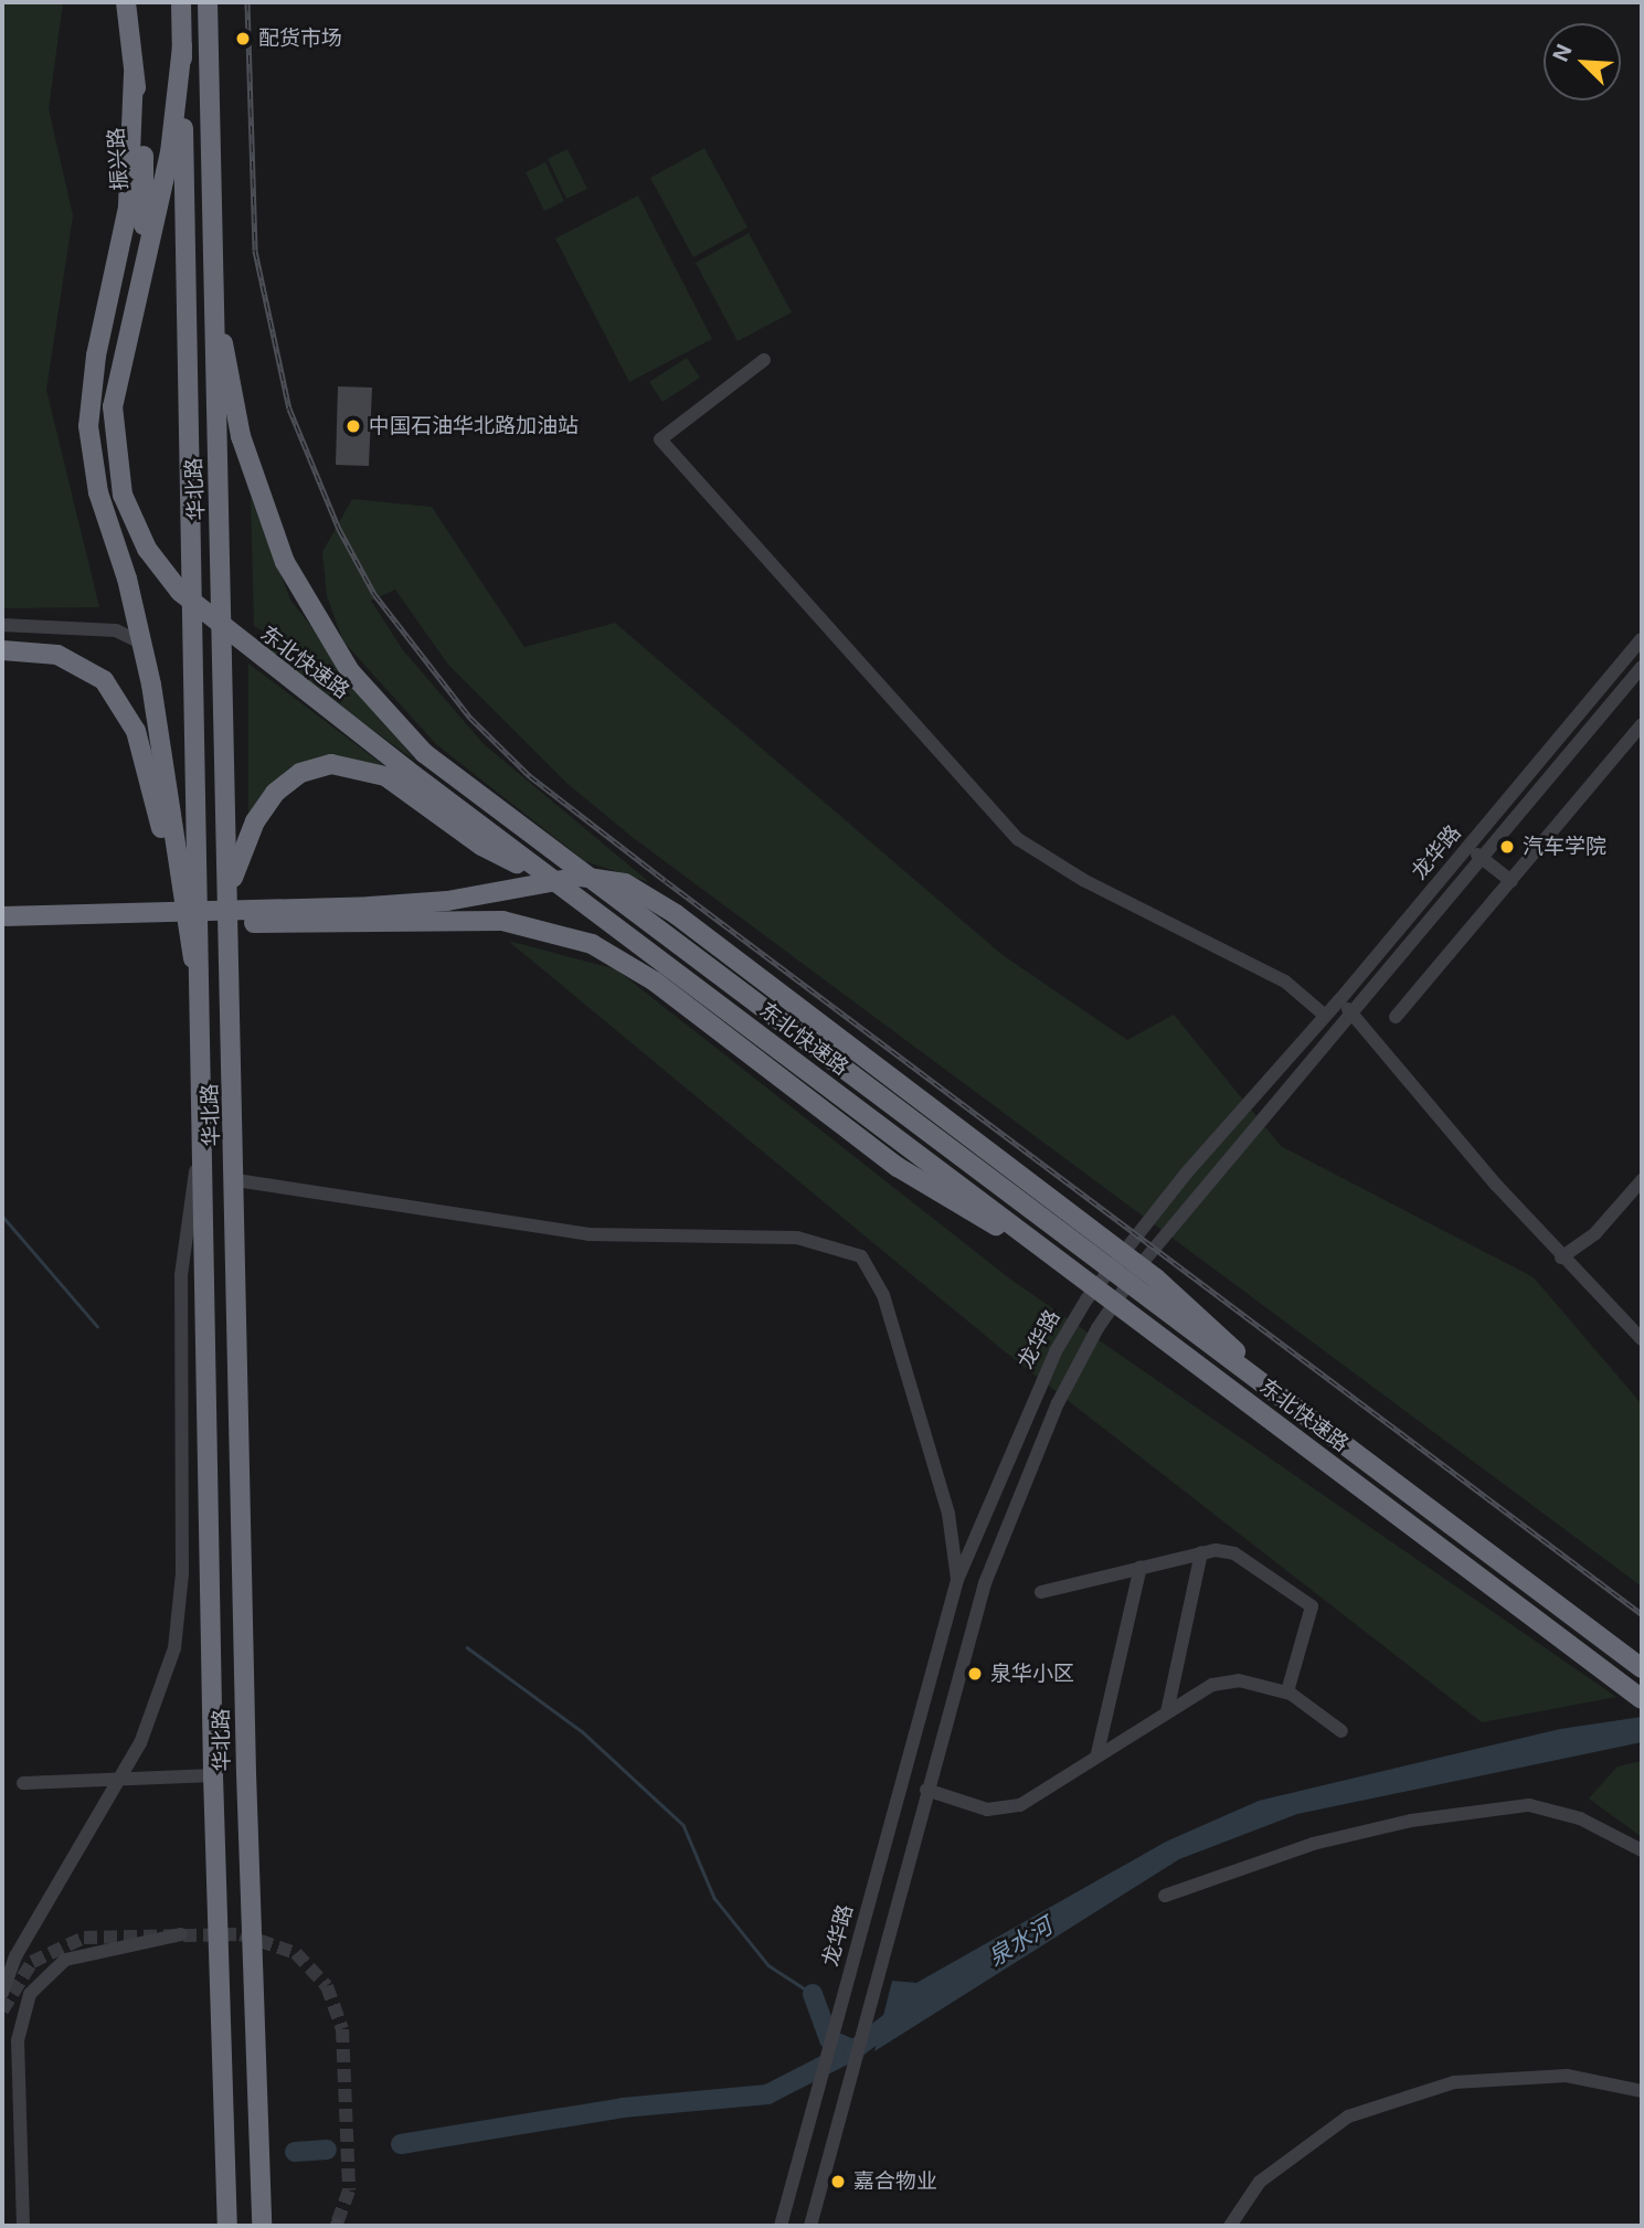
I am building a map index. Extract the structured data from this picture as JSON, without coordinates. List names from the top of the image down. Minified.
{"streets":{"highway":["振兴路","华北路","东北快速路"],"street":["龙华路"]},"crossings":[["振兴路","东北快速路"],["华北路","东北快速路"]],"water":["泉水河"],"places":["配货市场","中国石油华北路加油站","汽车学院","泉华小区","嘉合物业"],"north":"top left"}
